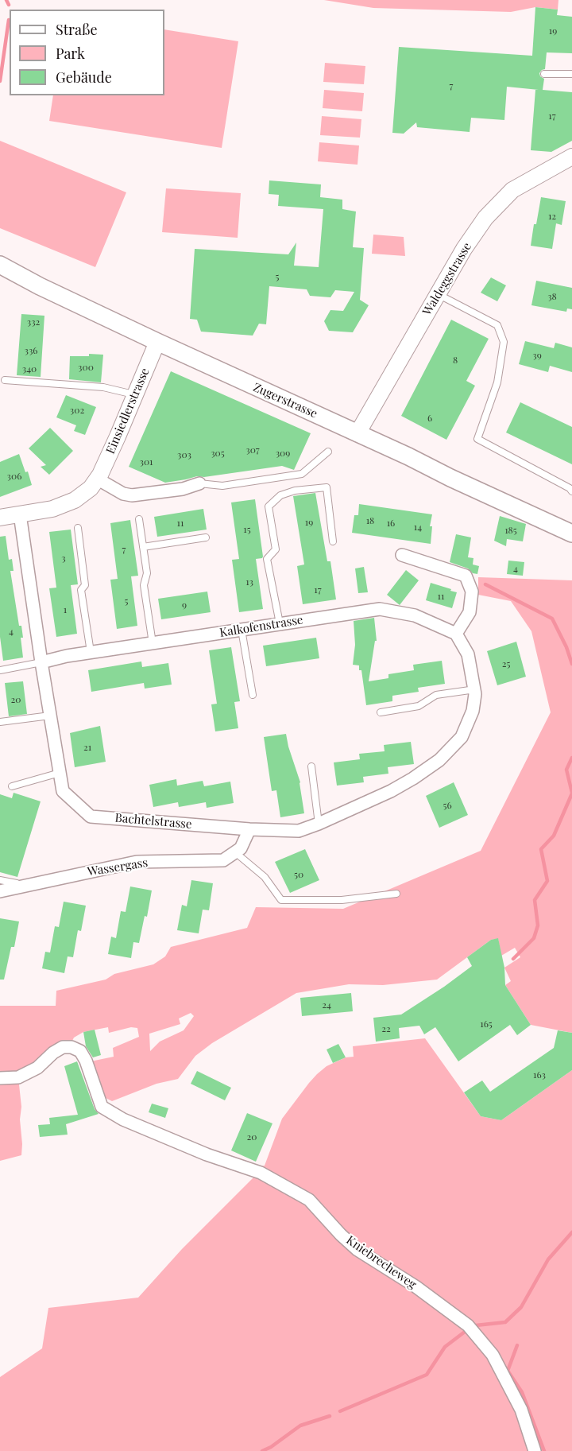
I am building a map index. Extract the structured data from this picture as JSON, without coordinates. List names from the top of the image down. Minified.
{"streets":{"main road":["Zugerstrasse"],"street":["Waldeggstrasse","Einsiedlerstrasse","Kalkofenstrasse","Bachtelstrasse","Wassergass","Kniebrecheweg"]},"crossings":[["Waldeggstrasse","Zugerstrasse"],["Zugerstrasse","Einsiedlerstrasse"],["Einsiedlerstrasse","Bachtelstrasse"],["Kalkofenstrasse","Bachtelstrasse"]],"house_numbers":["19","7","17","12","5","38","332","336","39","8","300","340","302","6","307","305","309","303","301","306","18","19","11","16","14","15","185","7","3","4","13","17","11","5","9","1","4","25","20","21","56","50","24","165","22","163","20"],"legend":["Straße","Park","Gebäude"]}
